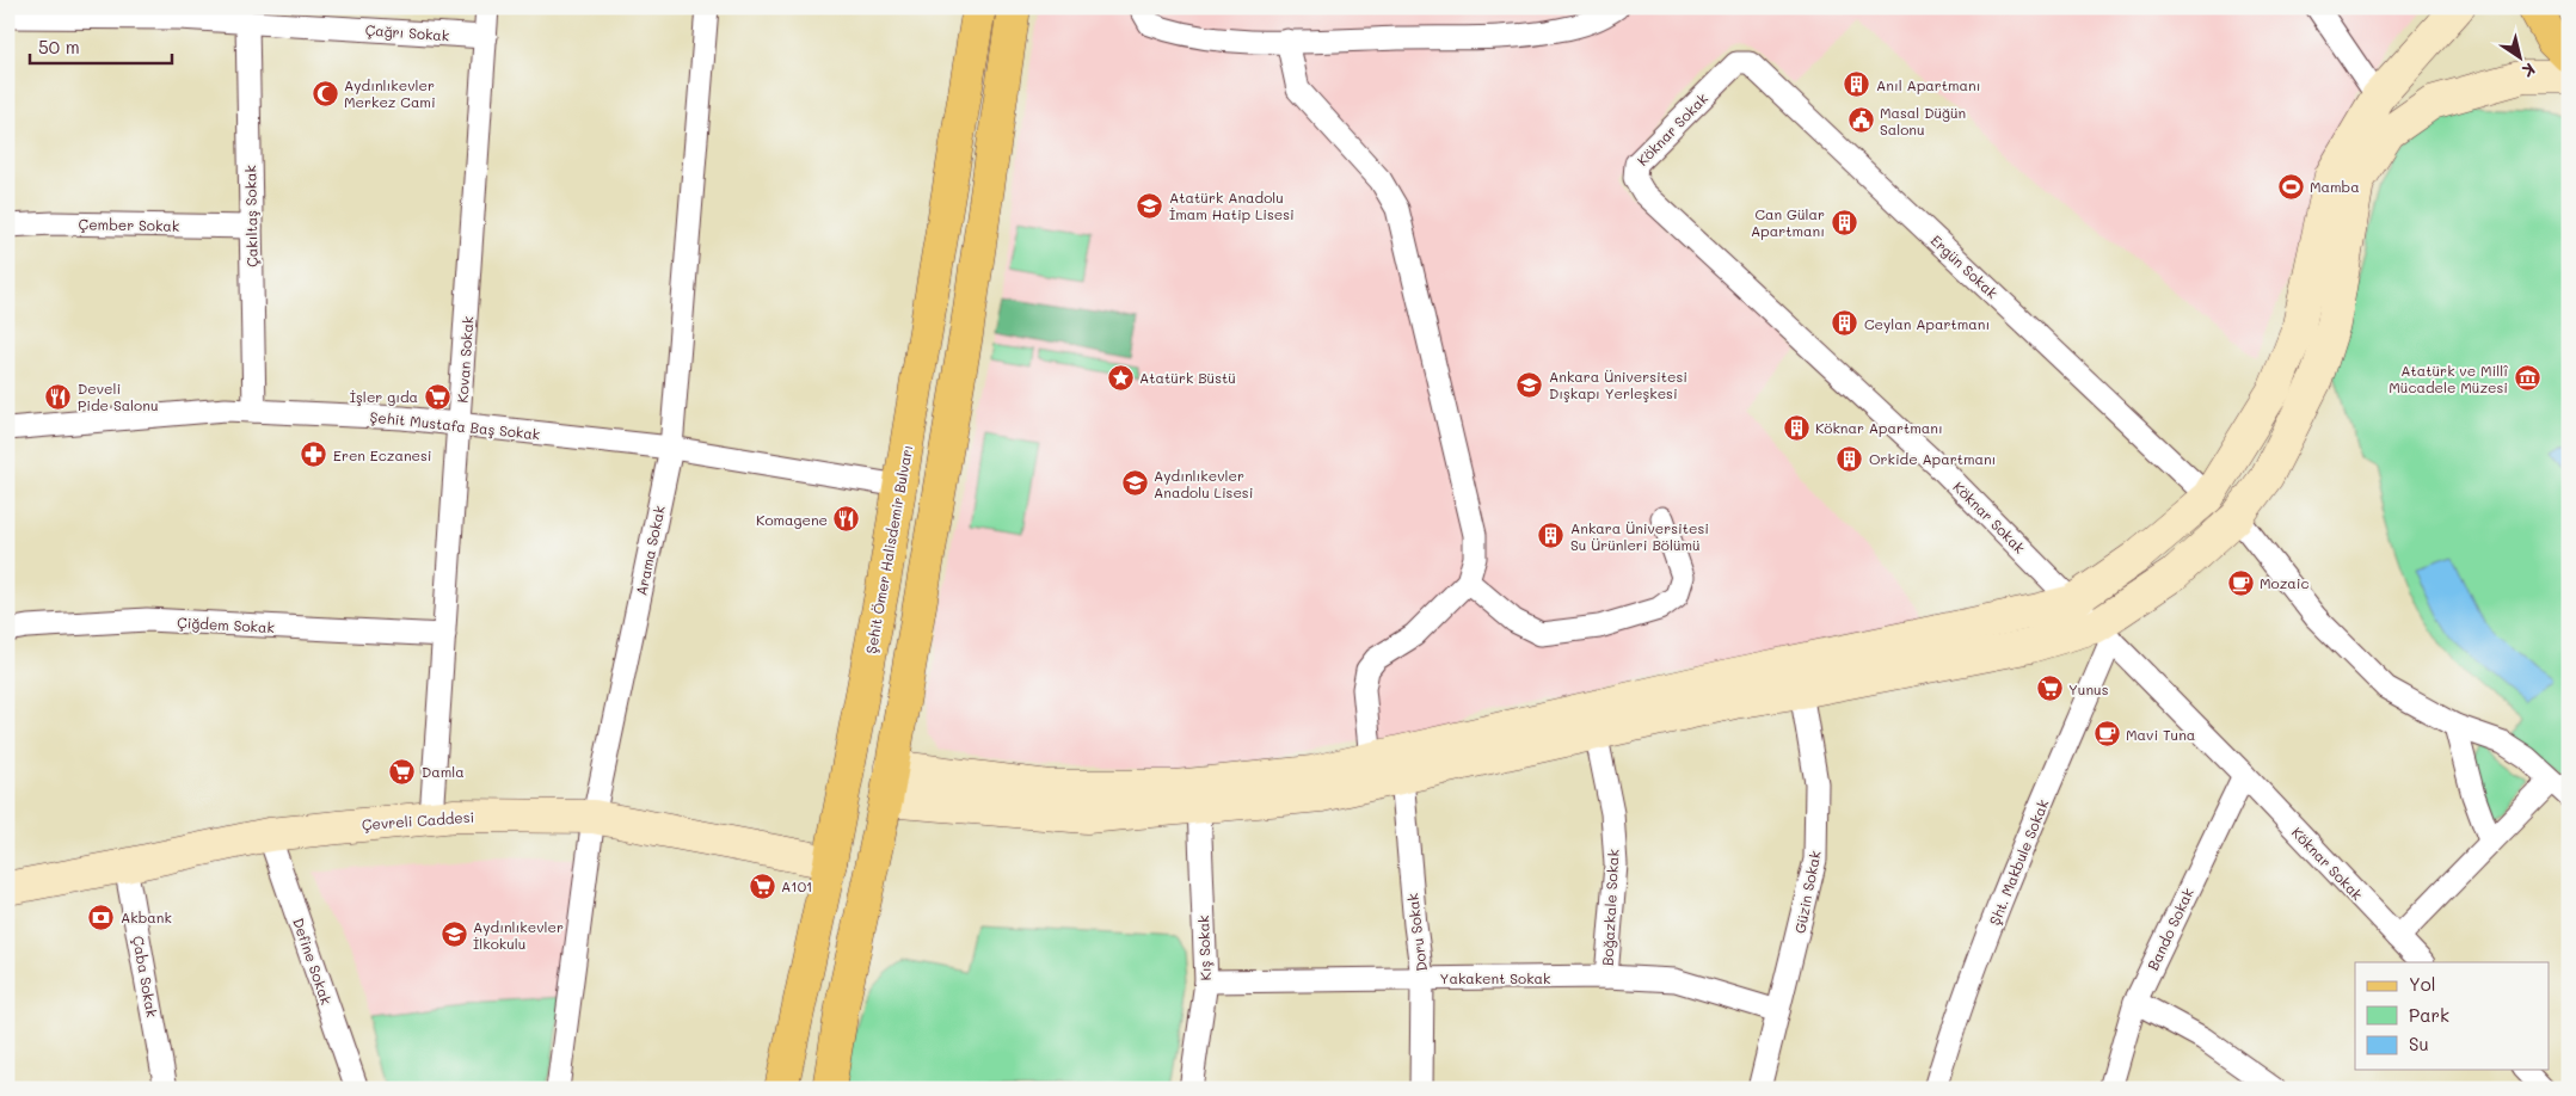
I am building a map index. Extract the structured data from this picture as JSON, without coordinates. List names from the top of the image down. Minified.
{"streets":{"main road":["Şehit Ömer Halisdemir Bulvarı","Çevreli Caddesi"],"street":["Çağrı Sokak","Köknar Sokak","Çakıltaş Sokak","Çember Sokak","Ergün Sokak","Kovan Sokak","Şehit Mustafa Baş Sokak","Arama Sokak","Çiğdem Sokak","Şht. Makbule Sokak","Güzin Sokak","Boğazkale Sokak","Bando Sokak","Doru Sokak","Kış Sokak","Define Sokak","Çaba Sokak","Yakakent Sokak"]},"crossings":[["Çağrı Sokak","Çakıltaş Sokak"],["Çağrı Sokak","Kovan Sokak"],["Köknar Sokak","Ergün Sokak"],["Köknar Sokak","Şht. Makbule Sokak"],["Köknar Sokak","Bando Sokak"],["Çakıltaş Sokak","Çember Sokak"],["Çakıltaş Sokak","Şehit Mustafa Baş Sokak"],["Kovan Sokak","Şehit Mustafa Baş Sokak"],["Kovan Sokak","Çiğdem Sokak"],["Kovan Sokak","Çevreli Caddesi"],["Şehit Mustafa Baş Sokak","Şehit Ömer Halisdemir Bulvarı"],["Şehit Mustafa Baş Sokak","Arama Sokak"],["Şehit Ömer Halisdemir Bulvarı","Çevreli Caddesi"],["Arama Sokak","Çevreli Caddesi"],["Çevreli Caddesi","Define Sokak"],["Çevreli Caddesi","Çaba Sokak"],["Güzin Sokak","Yakakent Sokak"],["Boğazkale Sokak","Yakakent Sokak"],["Doru Sokak","Yakakent Sokak"],["Kış Sokak","Yakakent Sokak"]],"places":{"building":["Anıl Apartmanı","Can Gülar Apartmanı","Ceylan Apartmanı","Köknar Apartmanı","Orkide Apartmanı","Ankara Üniversitesi Su Ürünleri Bölümü"],"mosque":["Aydınlıkevler Merkez Cami"],"public building":["Masal Düğün Salonu"],"sports":["Mamba"],"school or university":["Atatürk Anadolu İmam Hatip Lisesi","Ankara Üniversitesi Dışkapı Yerleşkesi","Aydınlıkevler Anadolu Lisesi","Aydınlıkevler İlkokulu"],"place":["Atatürk Büstü"],"museum":["Atatürk ve Millî Mücadele Müzesi"],"restaurant":["Develi Pide Salonu","Komagene"],"supermarket":["İşler gıda","Yunus","Damla","A101"],"pharmacy":["Eren Eczanesi"],"cafe":["Mozaic","Mavi Tuna"],"bank":["Akbank"]},"legend":["Yol","Park","Su"],"scale_bar":"50 m","north":"bottom right"}
